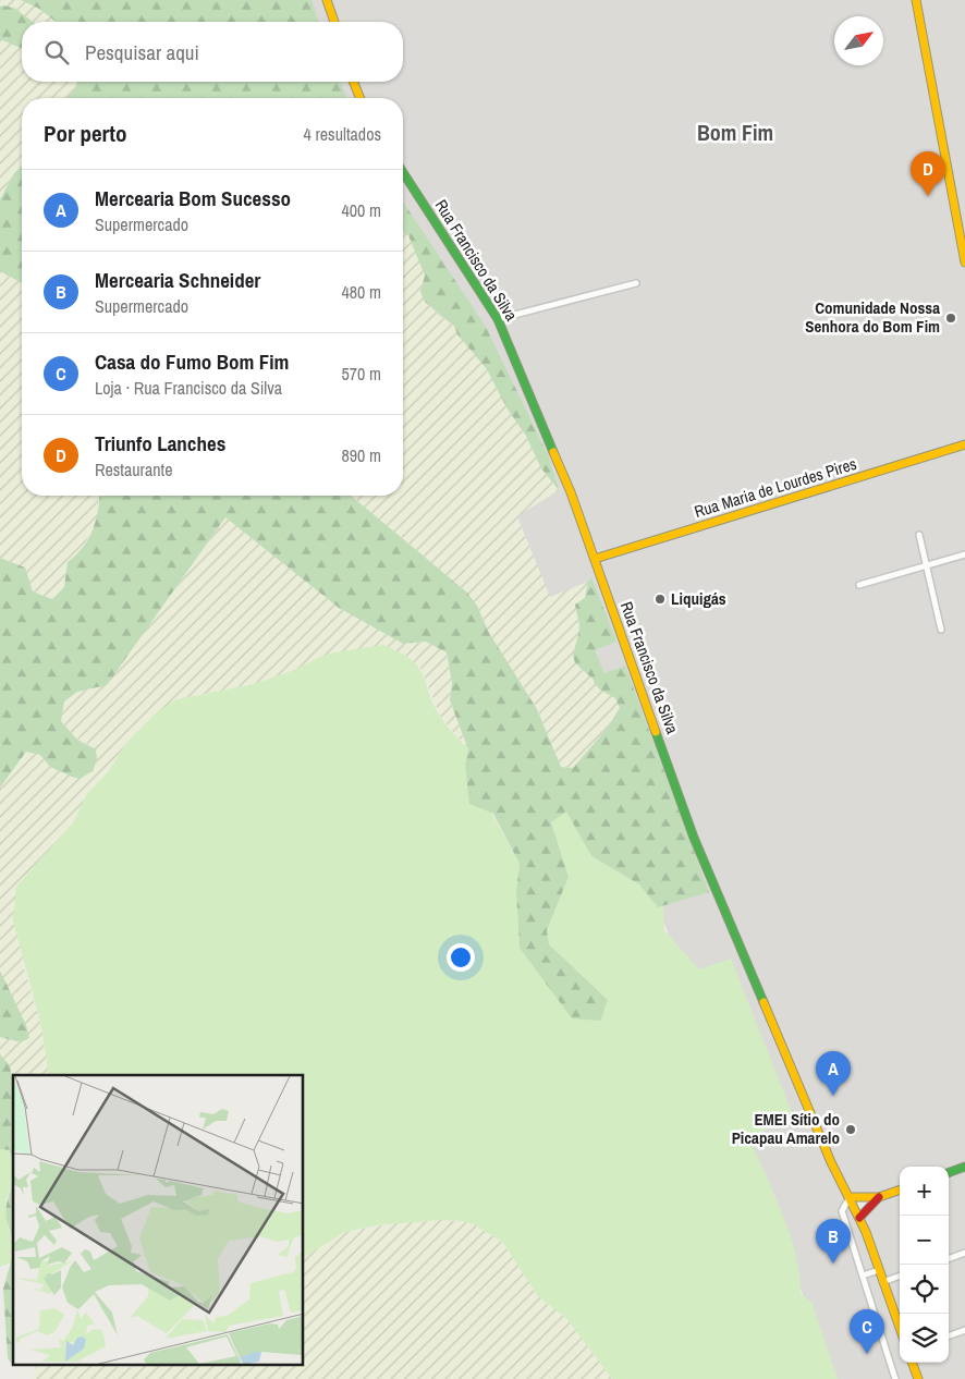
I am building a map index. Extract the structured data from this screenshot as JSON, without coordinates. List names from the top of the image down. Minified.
{"streets":{"main road":["Rua Francisco da Silva","Rua Maria de Lourdes Pires"]},"crossings":[["Rua Francisco da Silva","Rua Maria de Lourdes Pires"]],"districts":["Bom Fim"],"places":["Comunidade Nossa Senhora do Bom Fim","Liquigás","EMEI Sítio do Picapau Amarelo"],"north":"top right","page":{"search":"Pesquisar aqui","heading":["Por perto","4 resultados"],"pins":["D","A","B","C"],"list":[{"mark":"A","name":"Mercearia Bom Sucesso","note":"Supermercado","value":"400 m"},{"mark":"B","name":"Mercearia Schneider","note":"Supermercado","value":"480 m"},{"mark":"C","name":"Casa do Fumo Bom Fim","note":"Loja · Rua Francisco da Silva","value":"570 m"},{"mark":"D","name":"Triunfo Lanches","note":"Restaurante","value":"890 m"}],"map_buttons":["+","−"]}}
